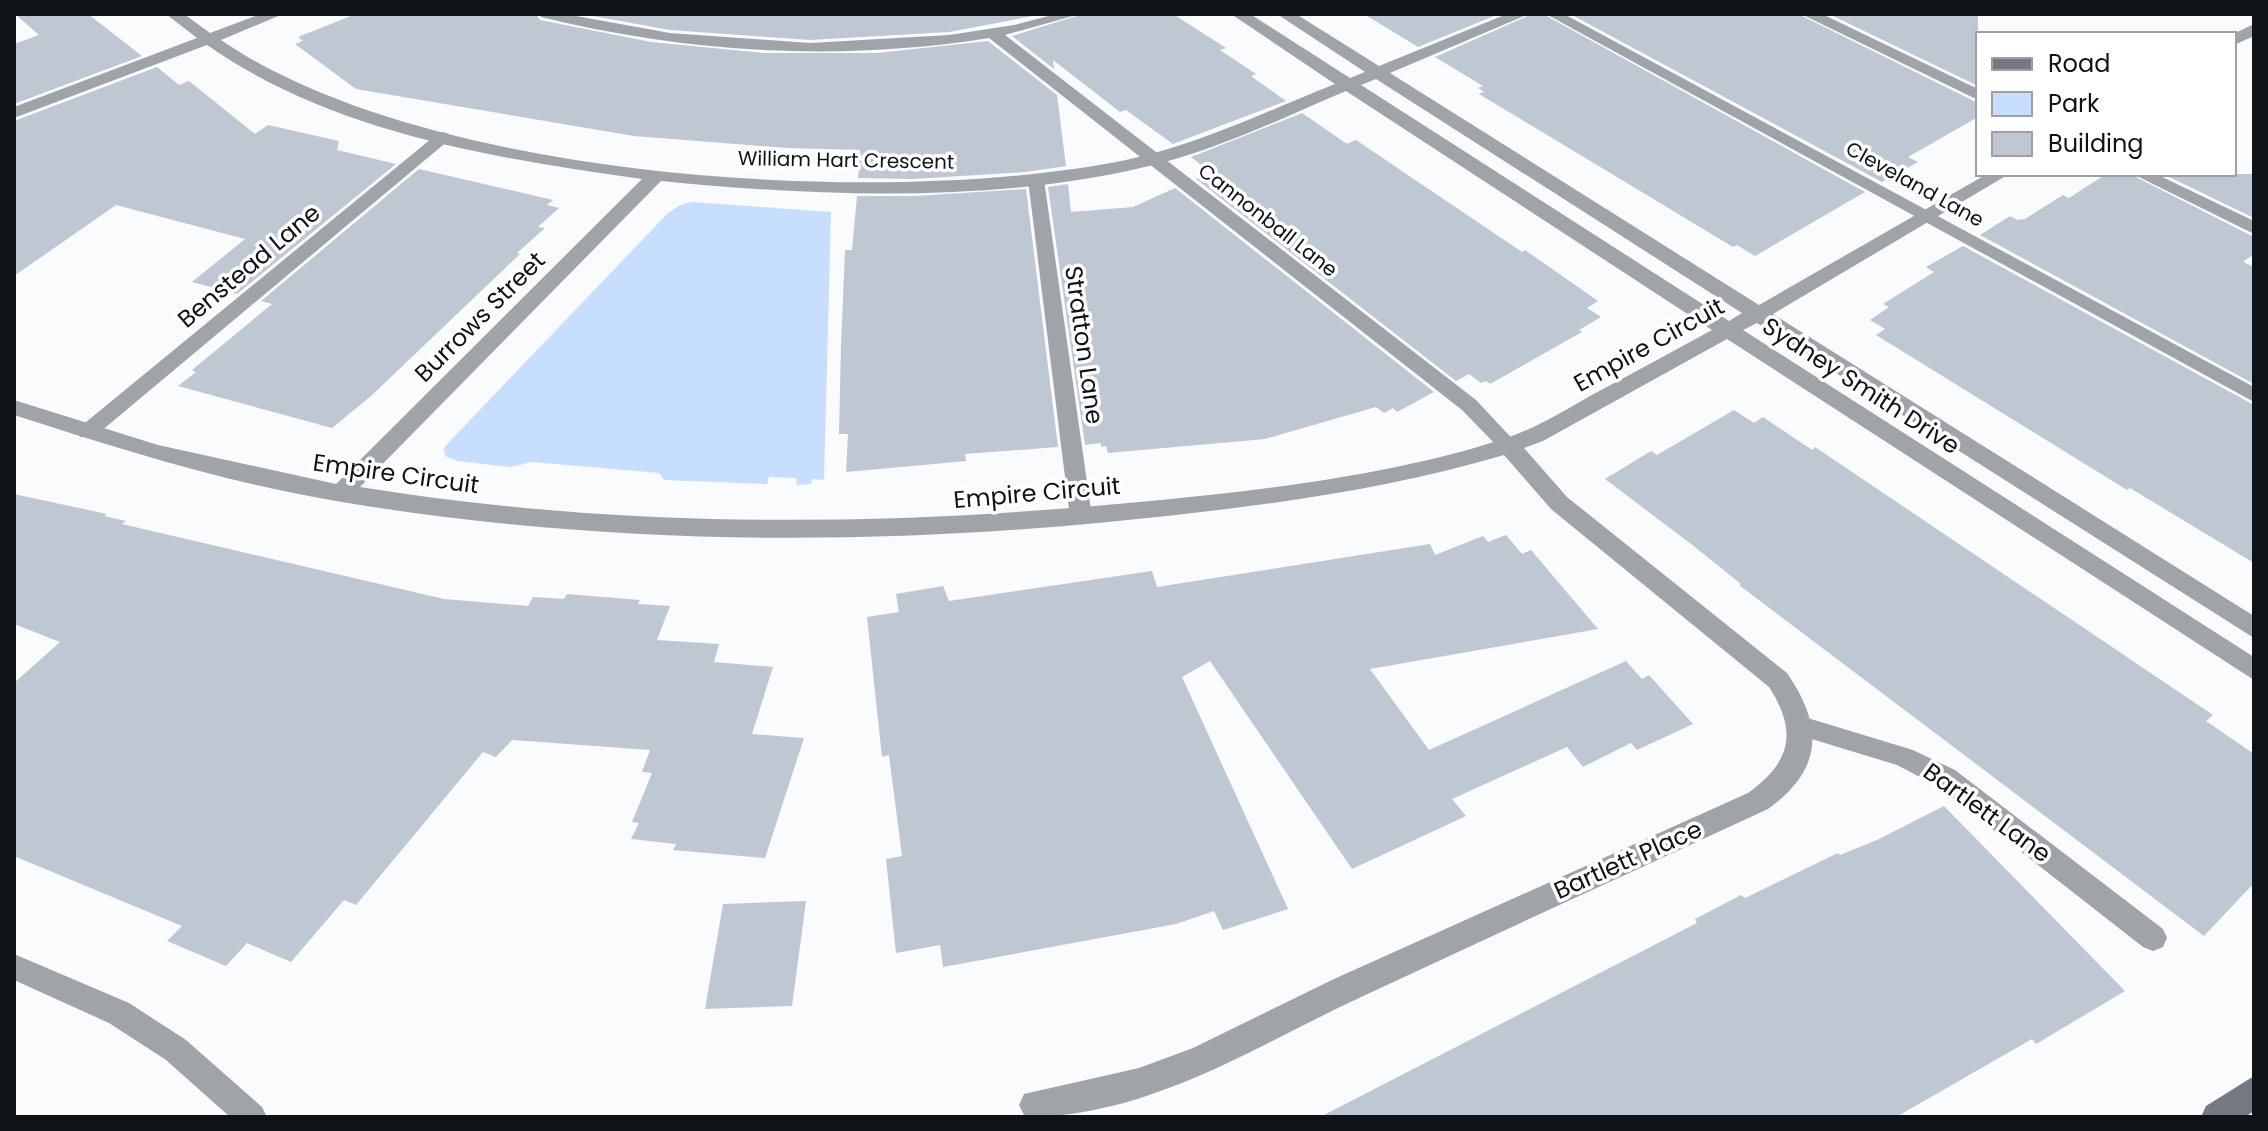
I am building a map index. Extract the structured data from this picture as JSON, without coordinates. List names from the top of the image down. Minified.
{"streets":{"street":["William Hart Crescent","Burrows Street","Empire Circuit","Sydney Smith Drive","Bartlett Place"],"lane":["Cleveland Lane","Cannonball Lane","Benstead Lane","Stratton Lane","Bartlett Lane"]},"crossings":[["William Hart Crescent","Cannonball Lane"],["William Hart Crescent","Benstead Lane"],["William Hart Crescent","Burrows Street"],["William Hart Crescent","Stratton Lane"],["William Hart Crescent","Sydney Smith Drive"],["Cleveland Lane","Empire Circuit"],["Cannonball Lane","Empire Circuit"],["Benstead Lane","Empire Circuit"],["Burrows Street","Empire Circuit"],["Stratton Lane","Empire Circuit"],["Empire Circuit","Sydney Smith Drive"],["Bartlett Lane","Bartlett Place"]],"legend":["Road","Park","Building"]}
